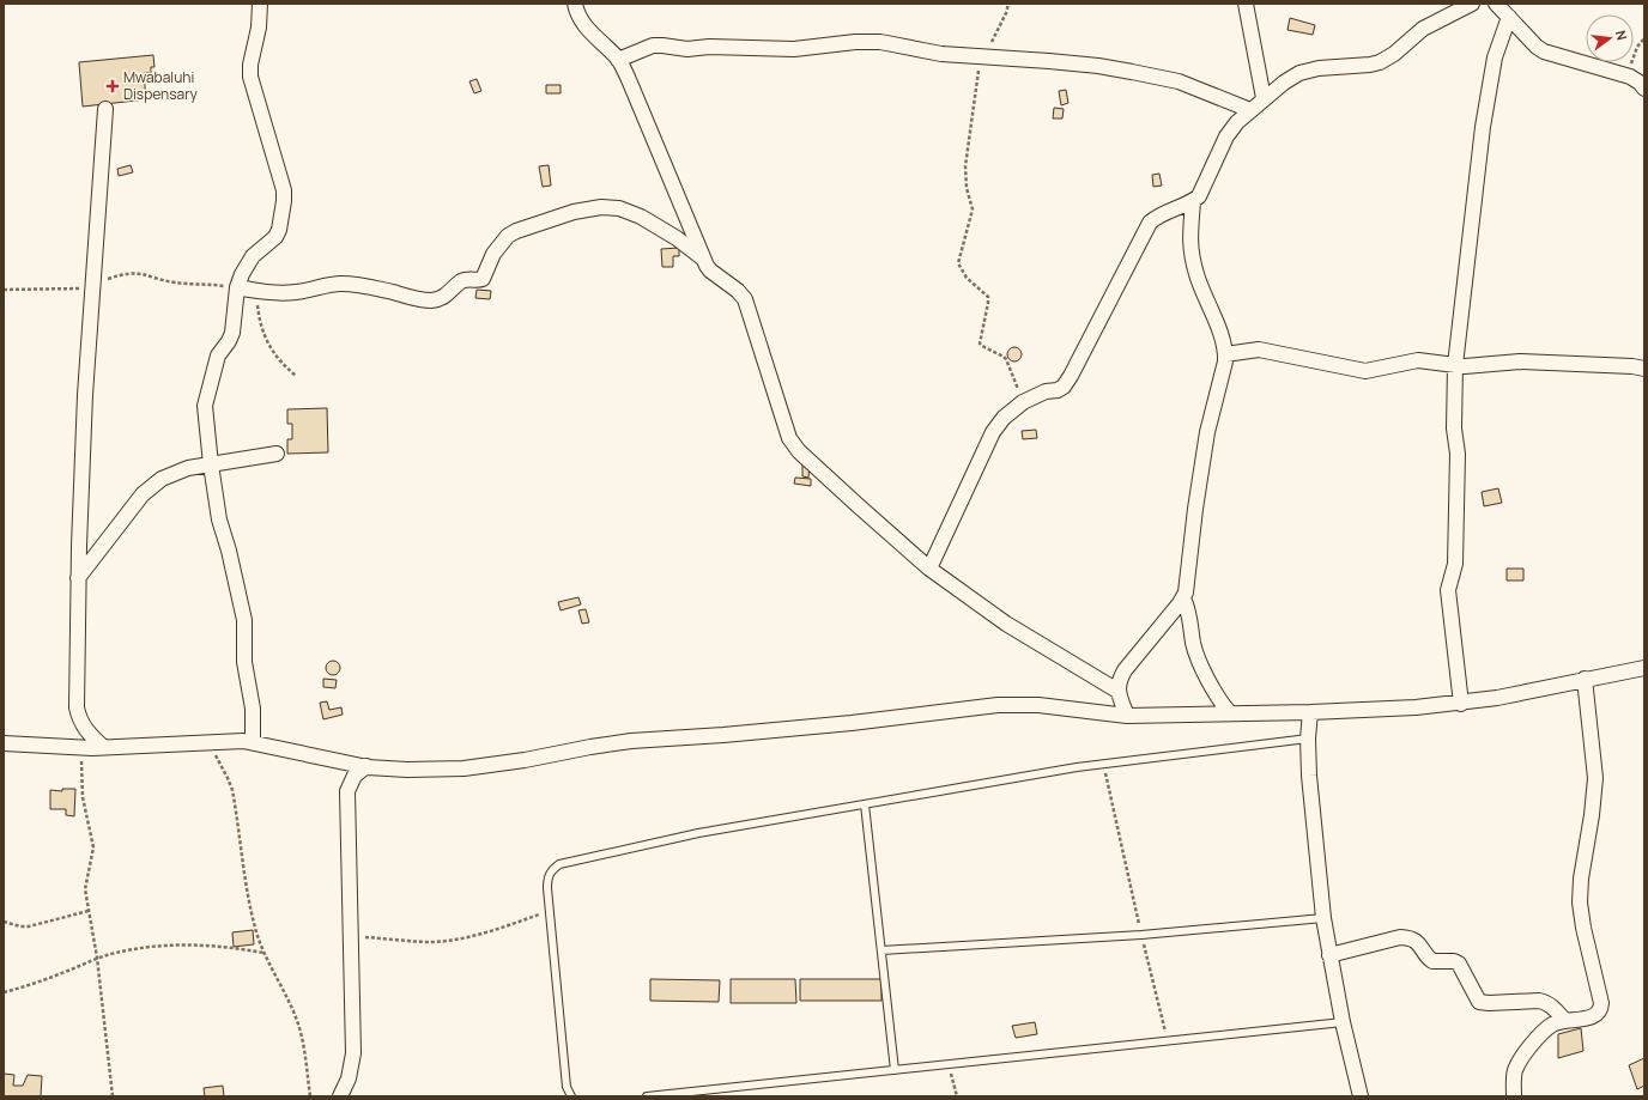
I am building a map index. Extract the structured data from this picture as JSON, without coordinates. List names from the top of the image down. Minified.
{"places":{"health":["Mwabaluhi Dispensary"]},"north":"right"}
